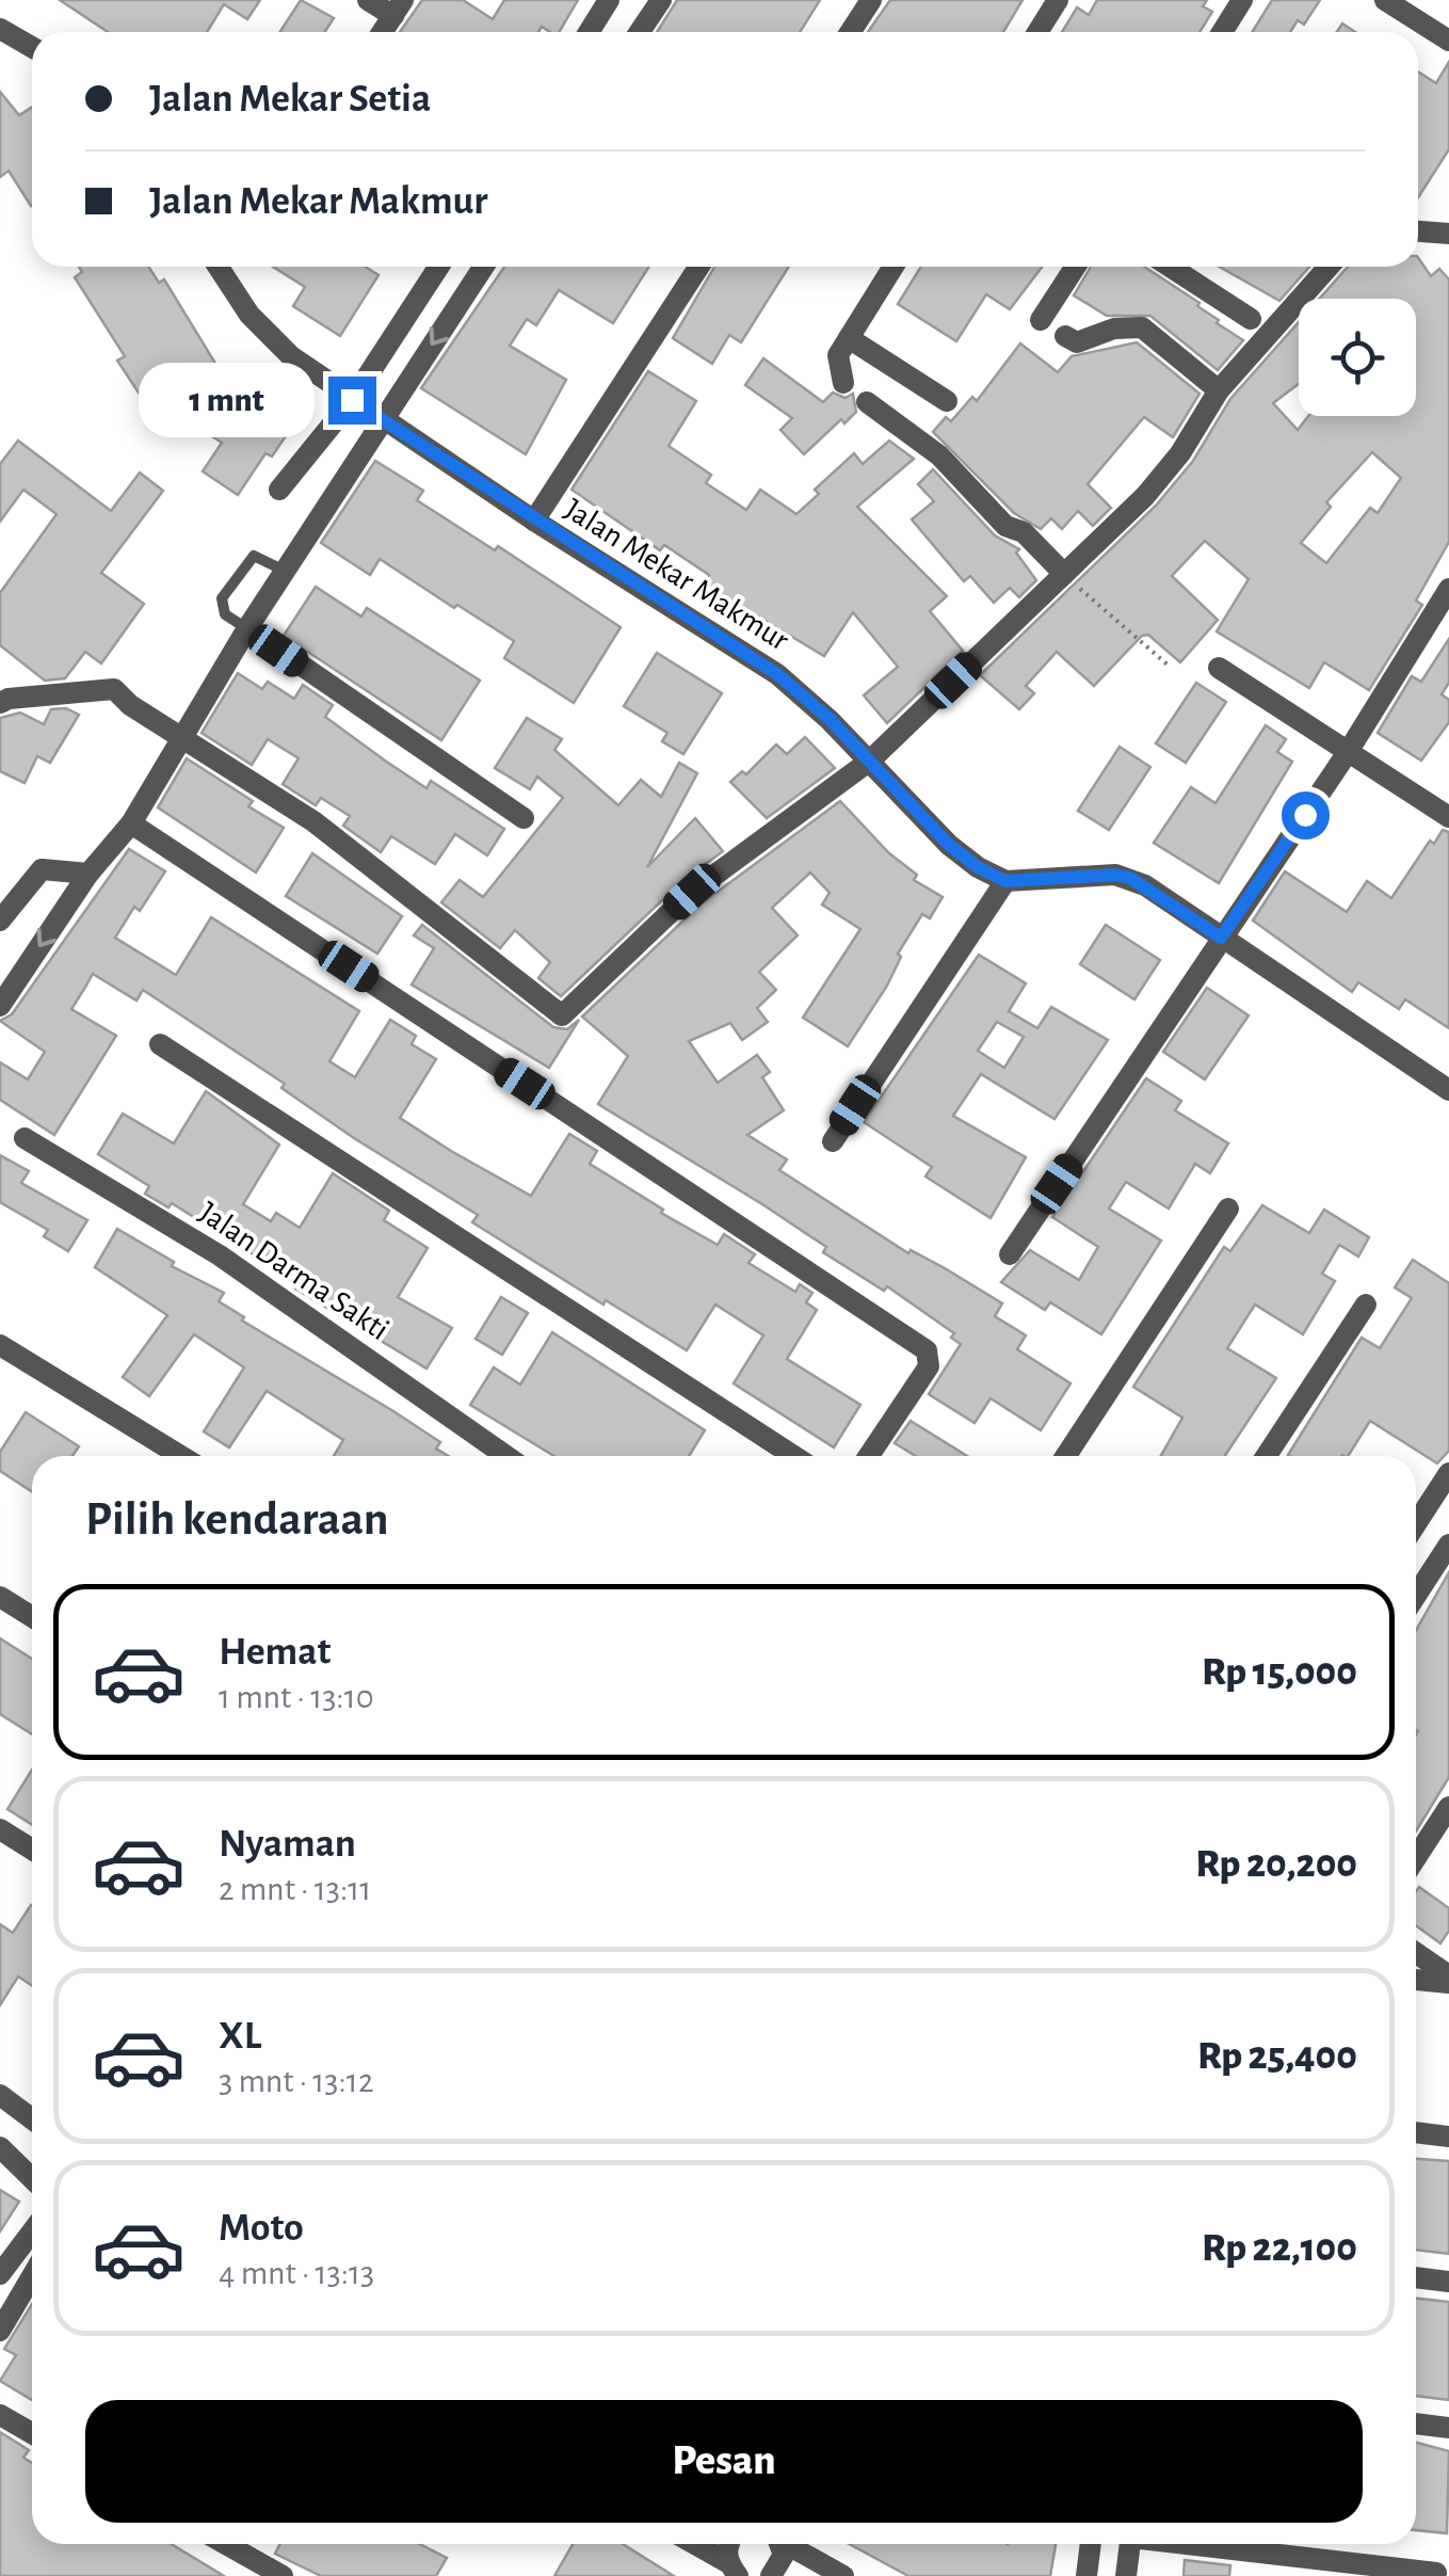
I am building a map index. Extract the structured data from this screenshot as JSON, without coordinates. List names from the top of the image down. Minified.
{"streets":{"street":["Jalan Mekar Makmur","Jalan Darma Sakti"]},"page":{"banner":["Jalan Mekar Setia","Jalan Mekar Makmur"],"bubble":"1 mnt","heading":"Pilih kendaraan","list":[{"name":"Hemat","note":"1 mnt · 13:10","value":"Rp 15,000"},{"name":"Nyaman","note":"2 mnt · 13:11","value":"Rp 20,200"},{"name":"XL","note":"3 mnt · 13:12","value":"Rp 25,400"},{"name":"Moto","note":"4 mnt · 13:13","value":"Rp 22,100"}],"buttons":"Pesan"}}
